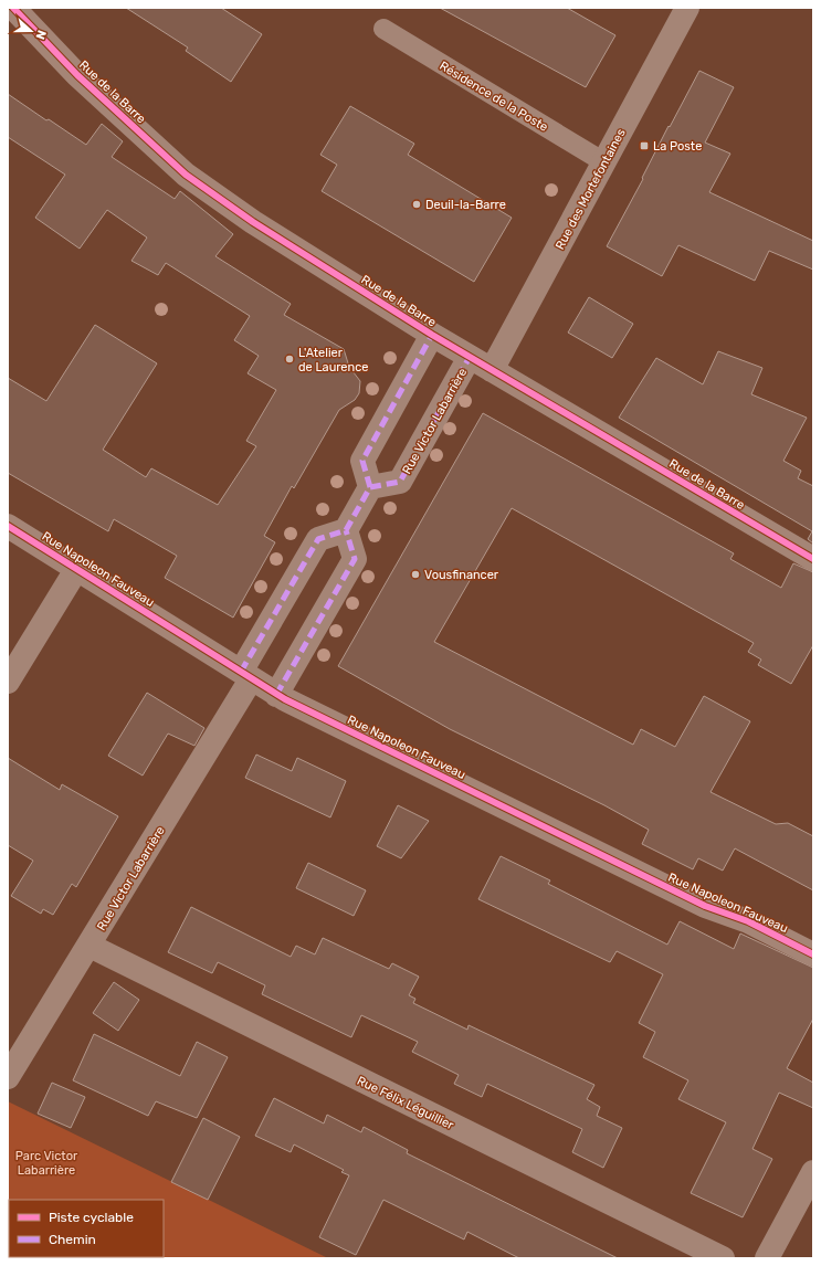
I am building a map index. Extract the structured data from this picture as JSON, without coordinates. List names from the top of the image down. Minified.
{"streets":{"street":["Rue de la Barre","Rue des Mortefontaines","Rue Victor Labarrière","Rue Napoleon Fauveau","Rue Félix Léguillier"],"lane":["Résidence de la Poste"]},"crossings":[["Rue de la Barre","Rue des Mortefontaines"],["Rue de la Barre","Rue Victor Labarrière"],["Résidence de la Poste","Rue des Mortefontaines"],["Rue Victor Labarrière","Rue Napoleon Fauveau"],["Rue Victor Labarrière","Rue Félix Léguillier"]],"parks":["Parc Victor Labarrière"],"places":{"transit":["La Poste"],"other":["Deuil-la-Barre","L'Atelier de Laurence","Vousfinancer"]},"legend":["Piste cyclable","Chemin"],"north":"right"}
